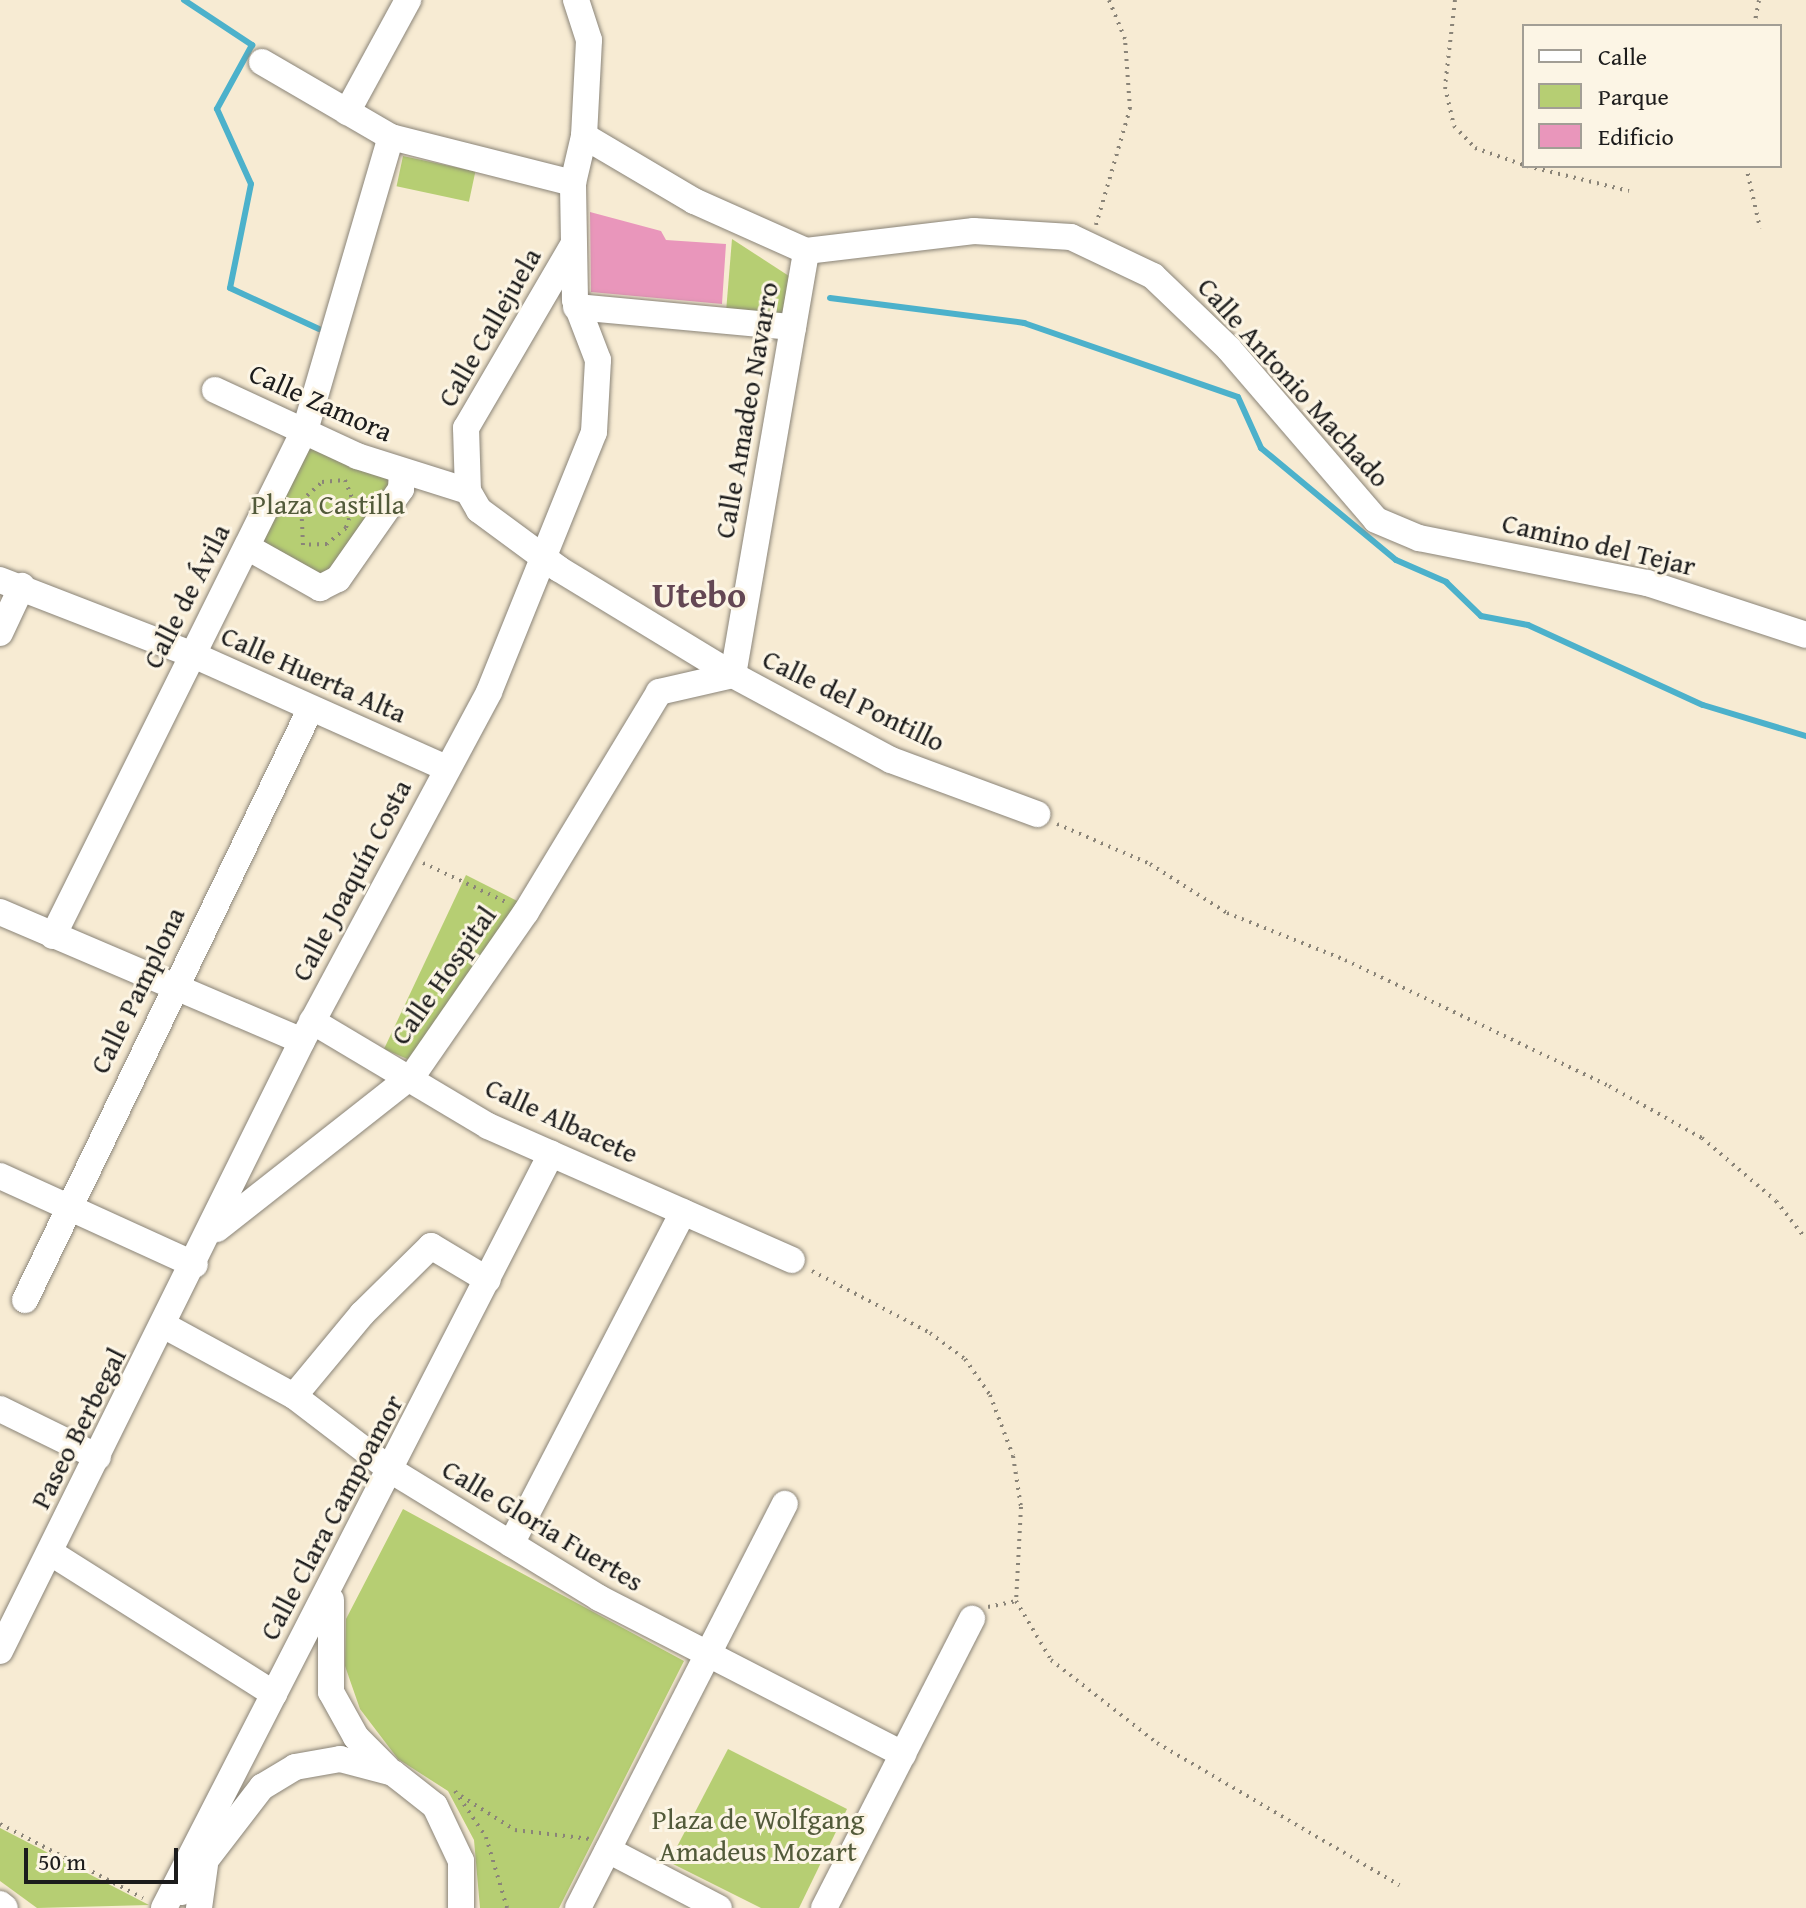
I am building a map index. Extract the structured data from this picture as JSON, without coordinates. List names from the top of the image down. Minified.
{"streets":{"street":["Calle Callejuela","Calle Antonio Machado","Calle Zamora","Calle Amadeo Navarro","Camino del Tejar","Calle de Ávila","Calle Huerta Alta","Calle del Pontillo","Calle Joaquín Costa","Calle Hospital","Calle Pamplona","Calle Albacete","Paseo Berbegal","Calle Clara Campoamor","Calle Gloria Fuertes"]},"crossings":[["Calle Callejuela","Calle Zamora"],["Calle Antonio Machado","Calle Amadeo Navarro"],["Calle Antonio Machado","Camino del Tejar"],["Calle Zamora","Calle de Ávila"],["Calle Amadeo Navarro","Calle del Pontillo"],["Calle Amadeo Navarro","Calle Hospital"],["Calle de Ávila","Calle Huerta Alta"],["Calle de Ávila","Calle Albacete"],["Calle Huerta Alta","Calle Joaquín Costa"],["Calle Huerta Alta","Calle Pamplona"],["Calle del Pontillo","Calle Joaquín Costa"],["Calle del Pontillo","Calle Hospital"],["Calle Joaquín Costa","Calle Hospital"],["Calle Joaquín Costa","Calle Albacete"],["Calle Joaquín Costa","Paseo Berbegal"],["Calle Hospital","Calle Albacete"],["Calle Hospital","Paseo Berbegal"],["Calle Pamplona","Calle Albacete"],["Calle Albacete","Calle Clara Campoamor"],["Paseo Berbegal","Calle Gloria Fuertes"],["Calle Clara Campoamor","Calle Gloria Fuertes"]],"districts":["Utebo"],"parks":["Plaza Castilla","Plaza de Wolfgang Amadeus Mozart"],"legend":["Calle","Parque","Edificio"],"scale_bar":"50 m"}
